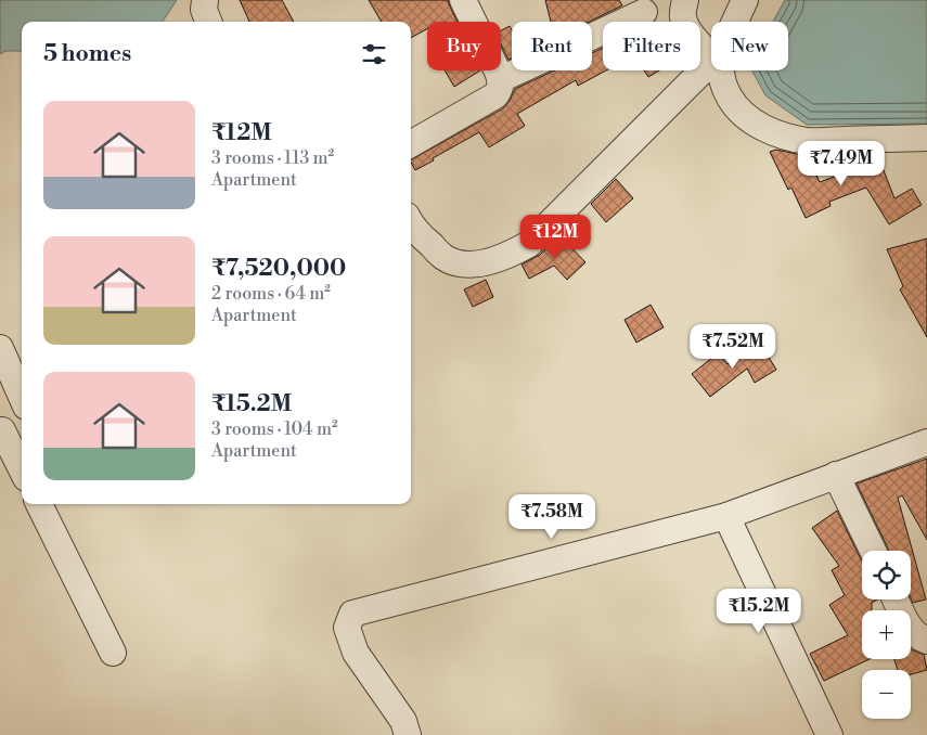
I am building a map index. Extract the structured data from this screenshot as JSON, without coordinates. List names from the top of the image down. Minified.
{"page":{"chip":["Buy","Rent","Filters","New"],"heading":"5 homes","list":[{"name":"₹12M","note":"3 rooms · 113 m² · Apartment"},{"name":"₹7,520,000","note":"2 rooms · 64 m² · Apartment"},{"name":"₹15.2M","note":"3 rooms · 104 m² · Apartment"}],"price":["₹7.49M","₹12M","₹7.52M","₹7.58M","₹15.2M"],"map_buttons":["+","−"]}}
